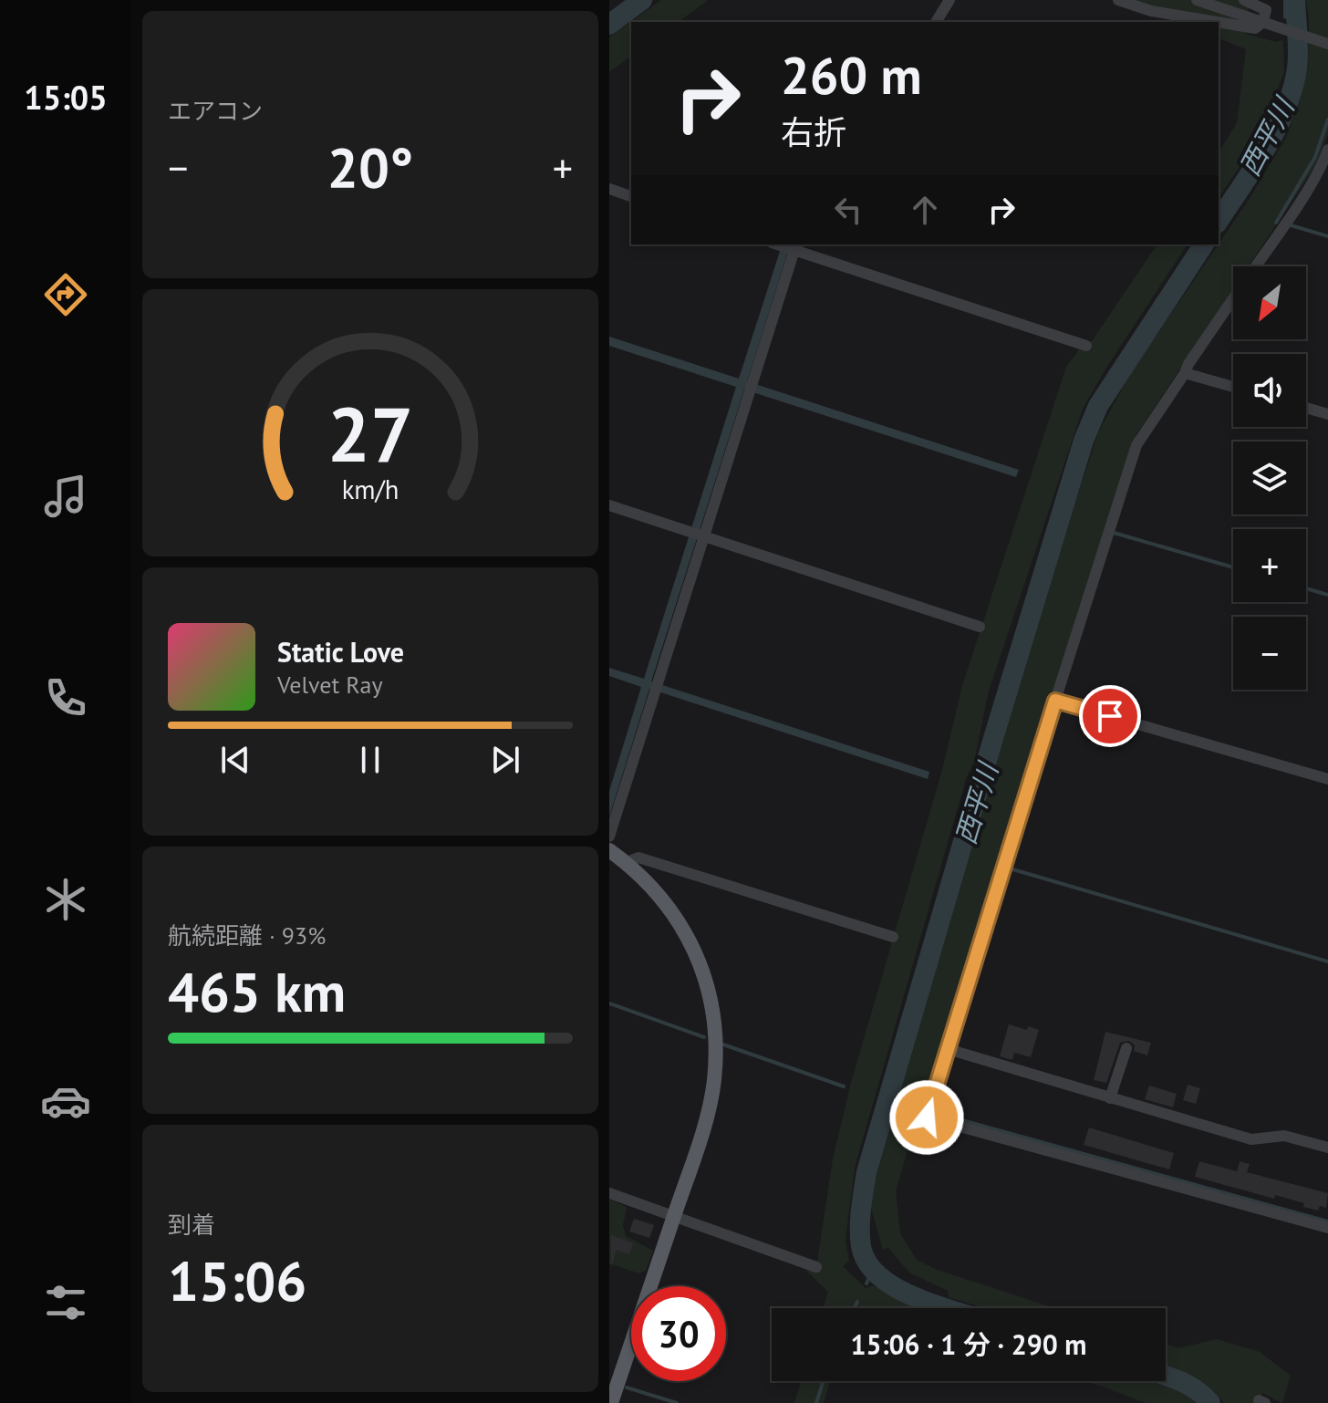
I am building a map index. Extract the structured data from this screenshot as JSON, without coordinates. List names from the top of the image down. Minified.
{"water":["西平川"],"north":"bottom left","page":{"tabs":"15:05","tile":["エアコン",["航続距離 · 93%","465 km"],["到着","15:06"]],"turn":["260 m","右折"],"heat":["−","20°","+"],"map_buttons":["+","−"],"song":["Static Love","Velvet Ray"],"limit":"30","trip":"15:06 · 1 分 · 290 m","gauge":["27","km/h"]}}
